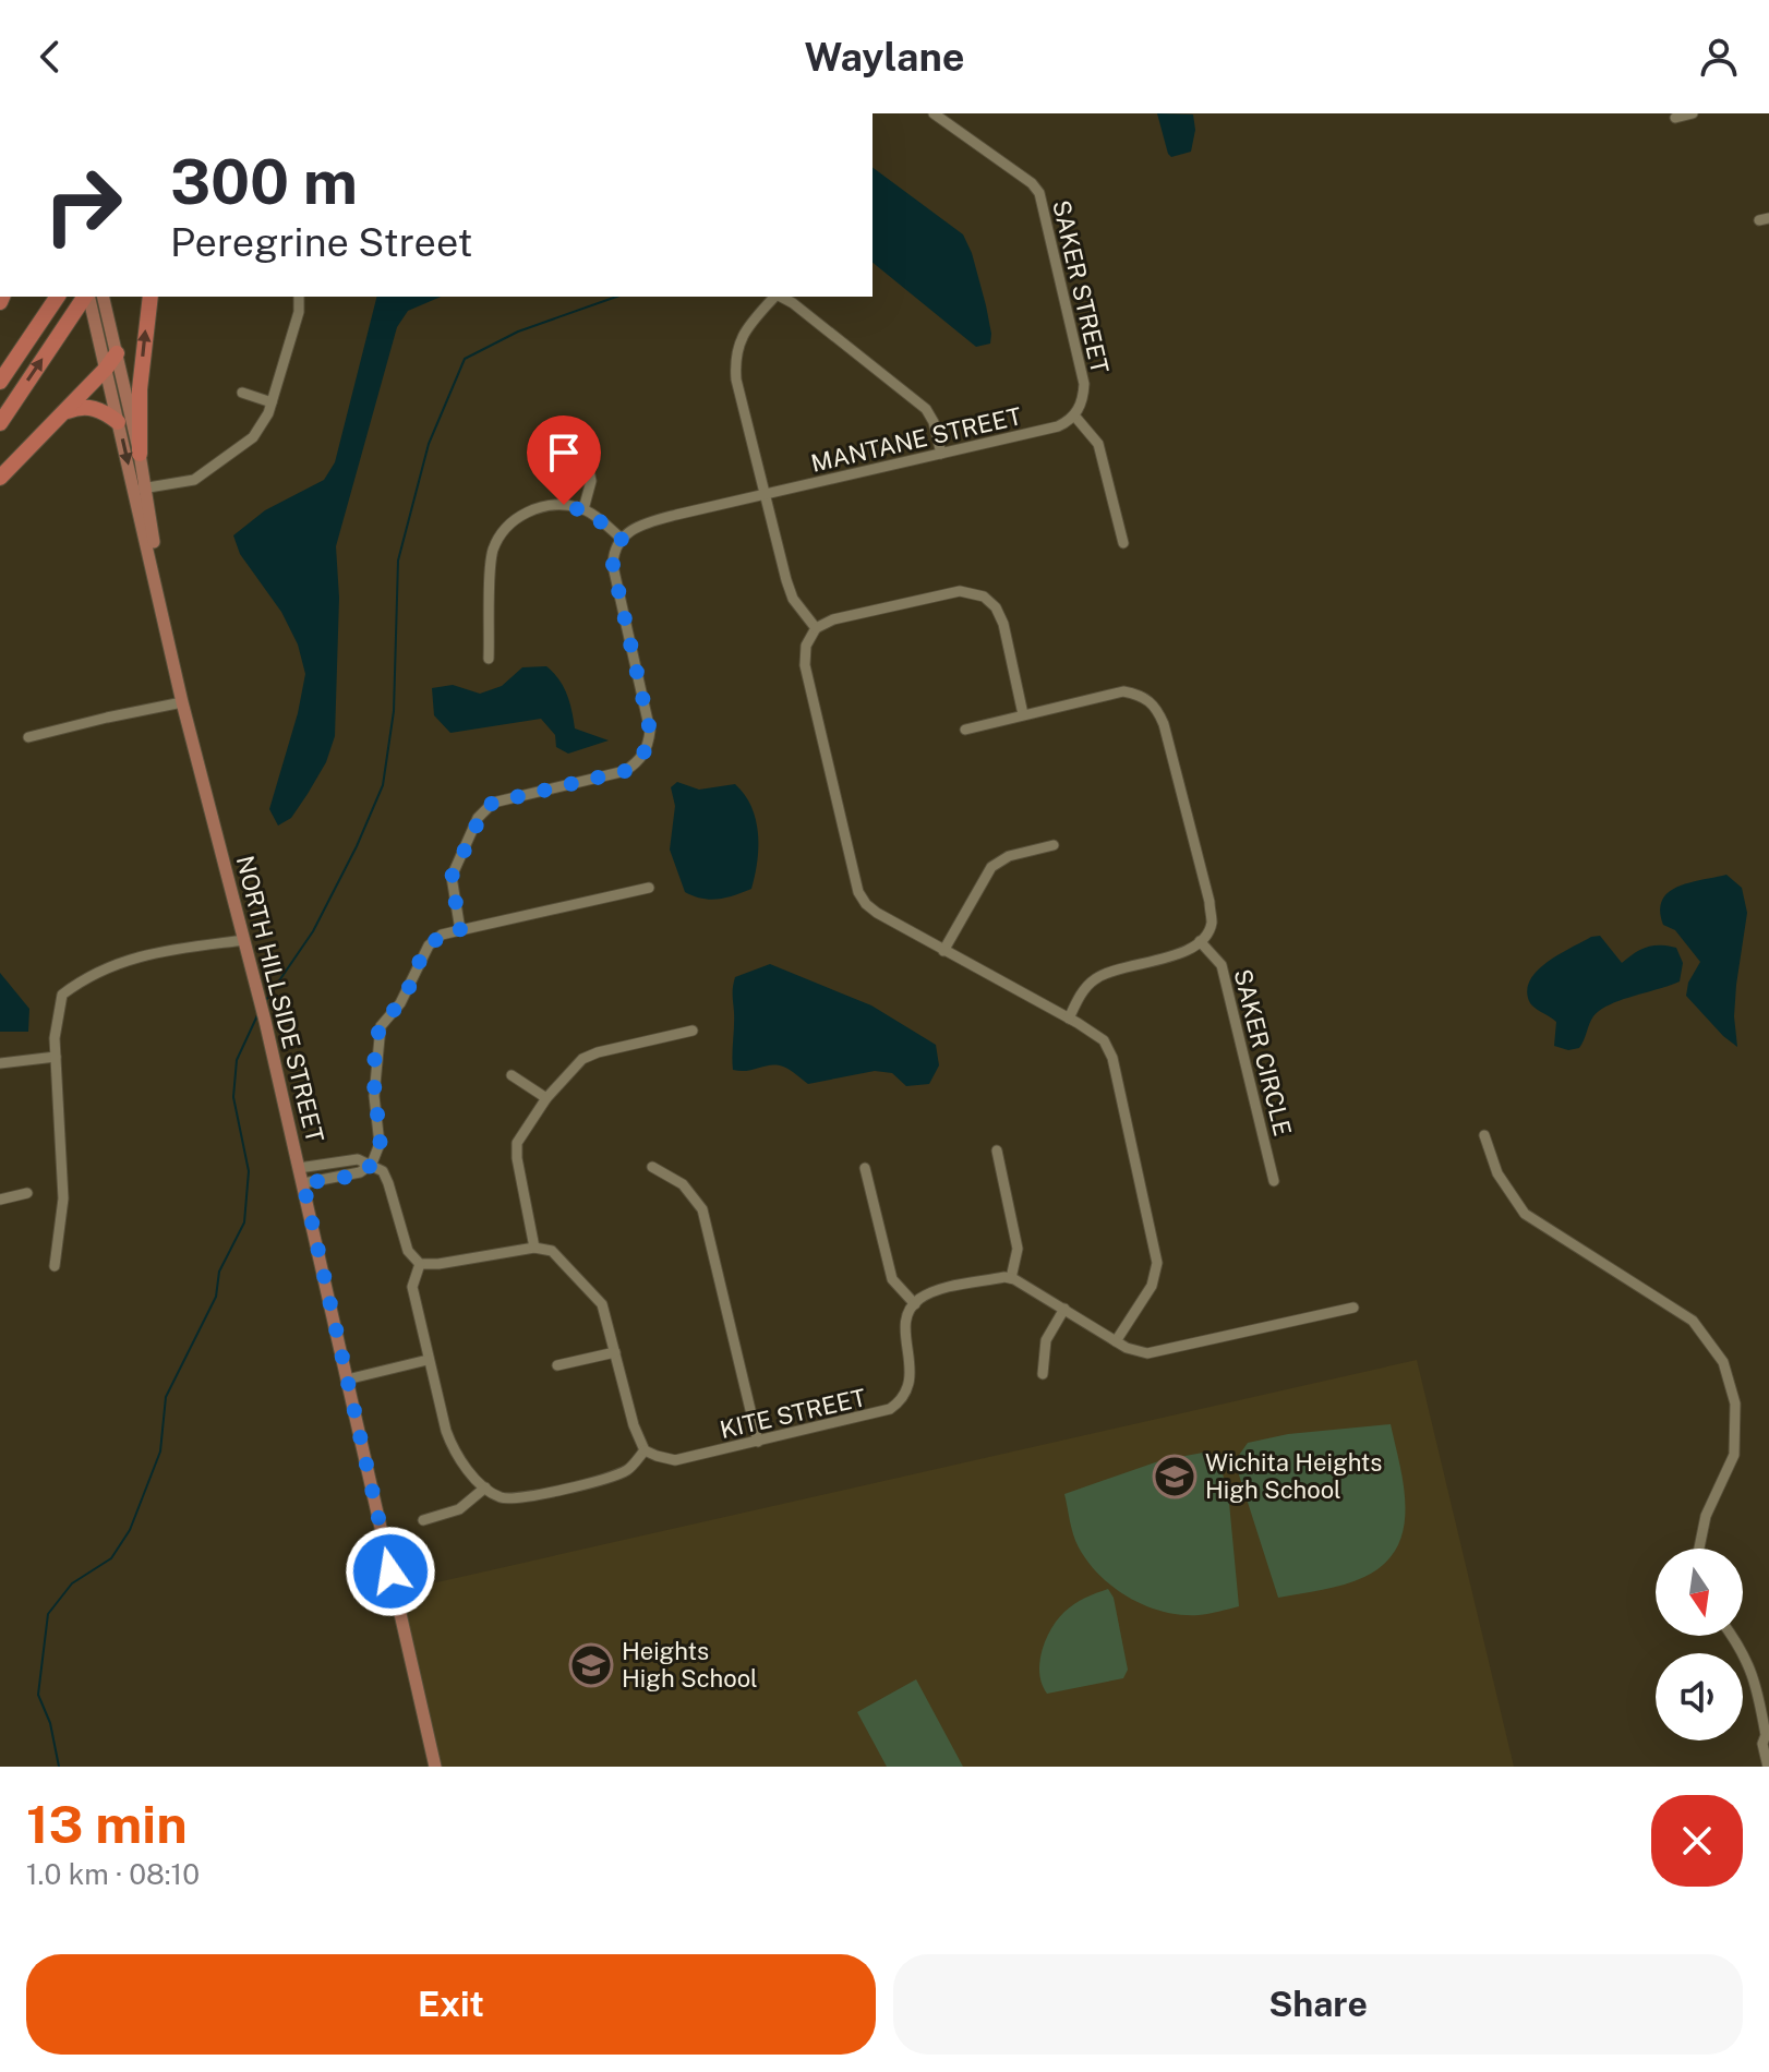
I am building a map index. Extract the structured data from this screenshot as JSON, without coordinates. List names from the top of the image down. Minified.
{"streets":{"main road":["NORTH HILLSIDE STREET"],"street":["SAKER STREET","MANTANE STREET","SAKER CIRCLE","KITE STREET"]},"crossings":[["SAKER STREET","MANTANE STREET"]],"places":{"school or university":["Wichita Heights High School","Heights High School"]},"north":"bottom","page":{"header":"Waylane","turn":["300 m","Peregrine Street"],"heading":["13 min","1.0 km · 08:10"],"buttons":["Exit","Share"]}}
